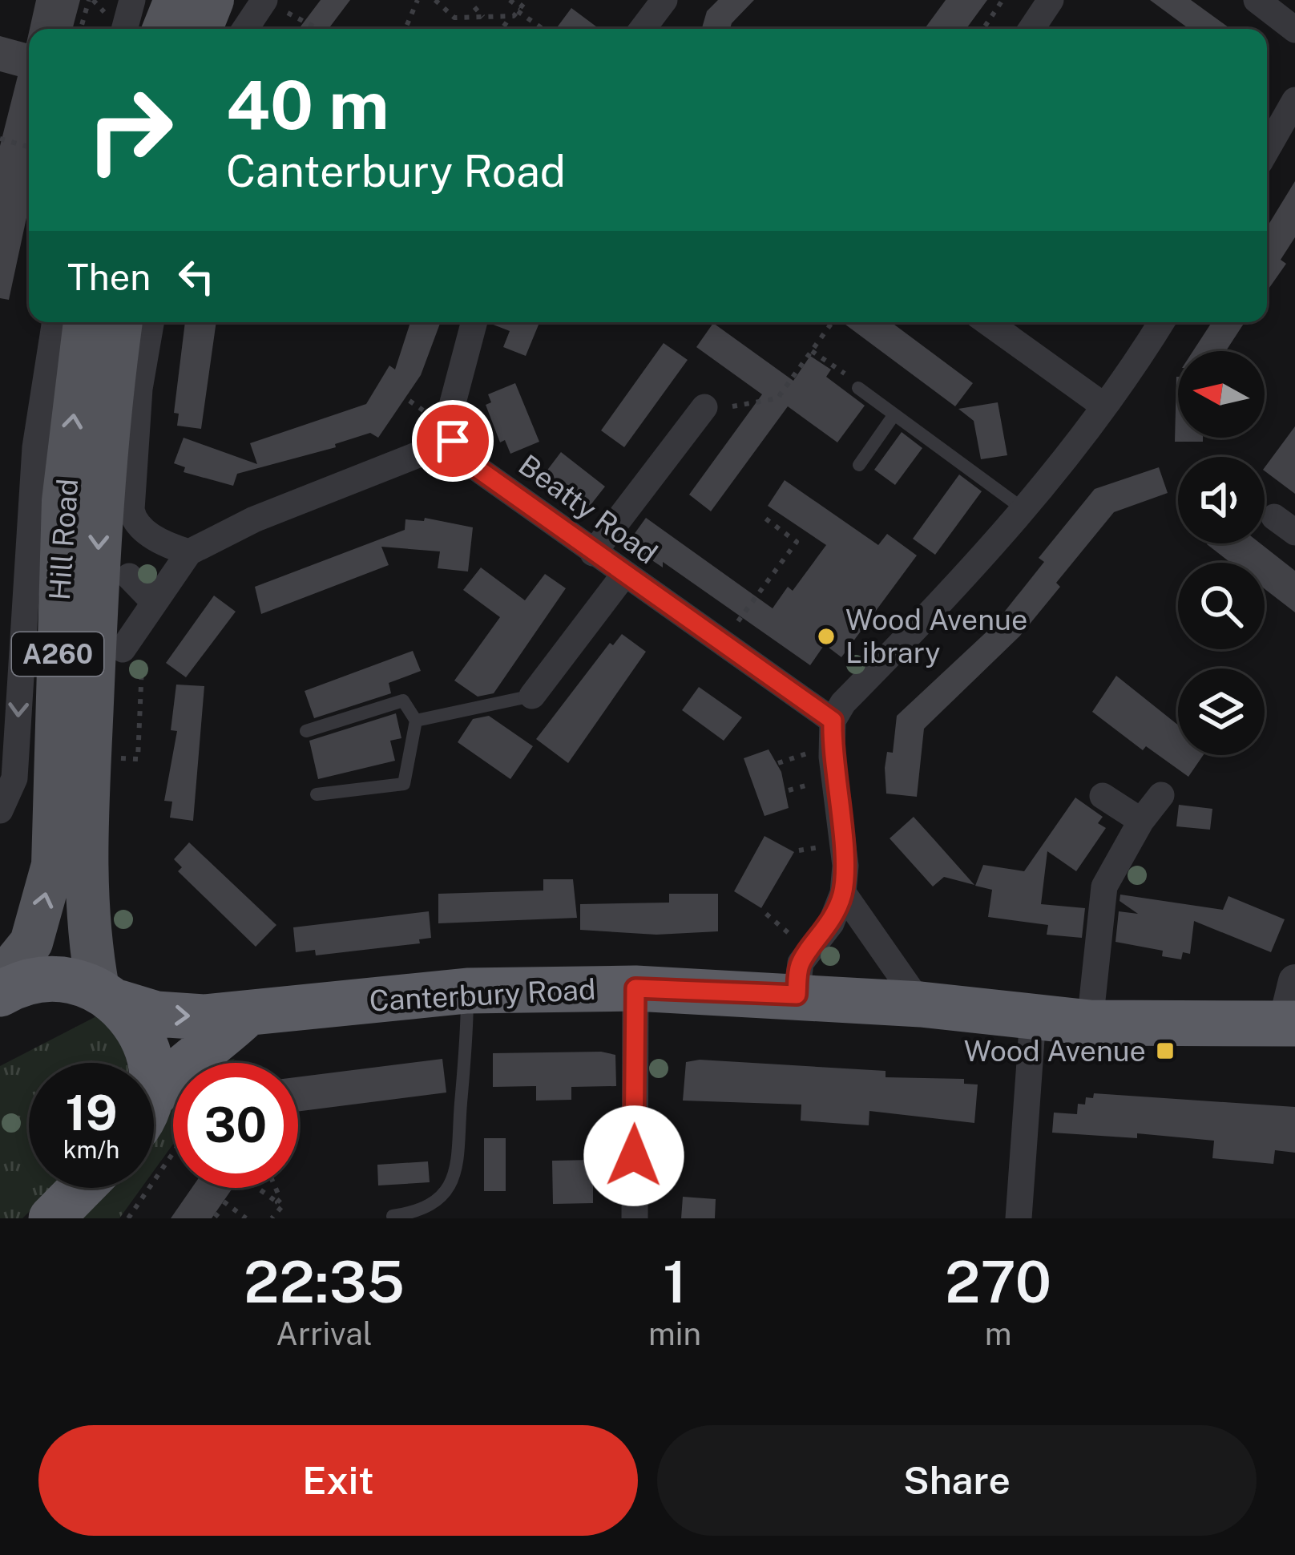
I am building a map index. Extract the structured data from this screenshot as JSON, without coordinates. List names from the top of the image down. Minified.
{"streets":{"highway":["Canterbury Road"],"main road":["Hill Road","A260"],"street":["Beatty Road"]},"crossings":[["Hill Road","Canterbury Road"]],"places":{"other":["Wood Avenue Library"],"transit":["Wood Avenue"]},"north":"left","page":{"turn":["40 m","Canterbury Road"],"then":"Then","speed":"19 km/h","limit":"30","eta":["22:35","Arrival","1","min","270","m"],"buttons":["Exit","Share"]}}
